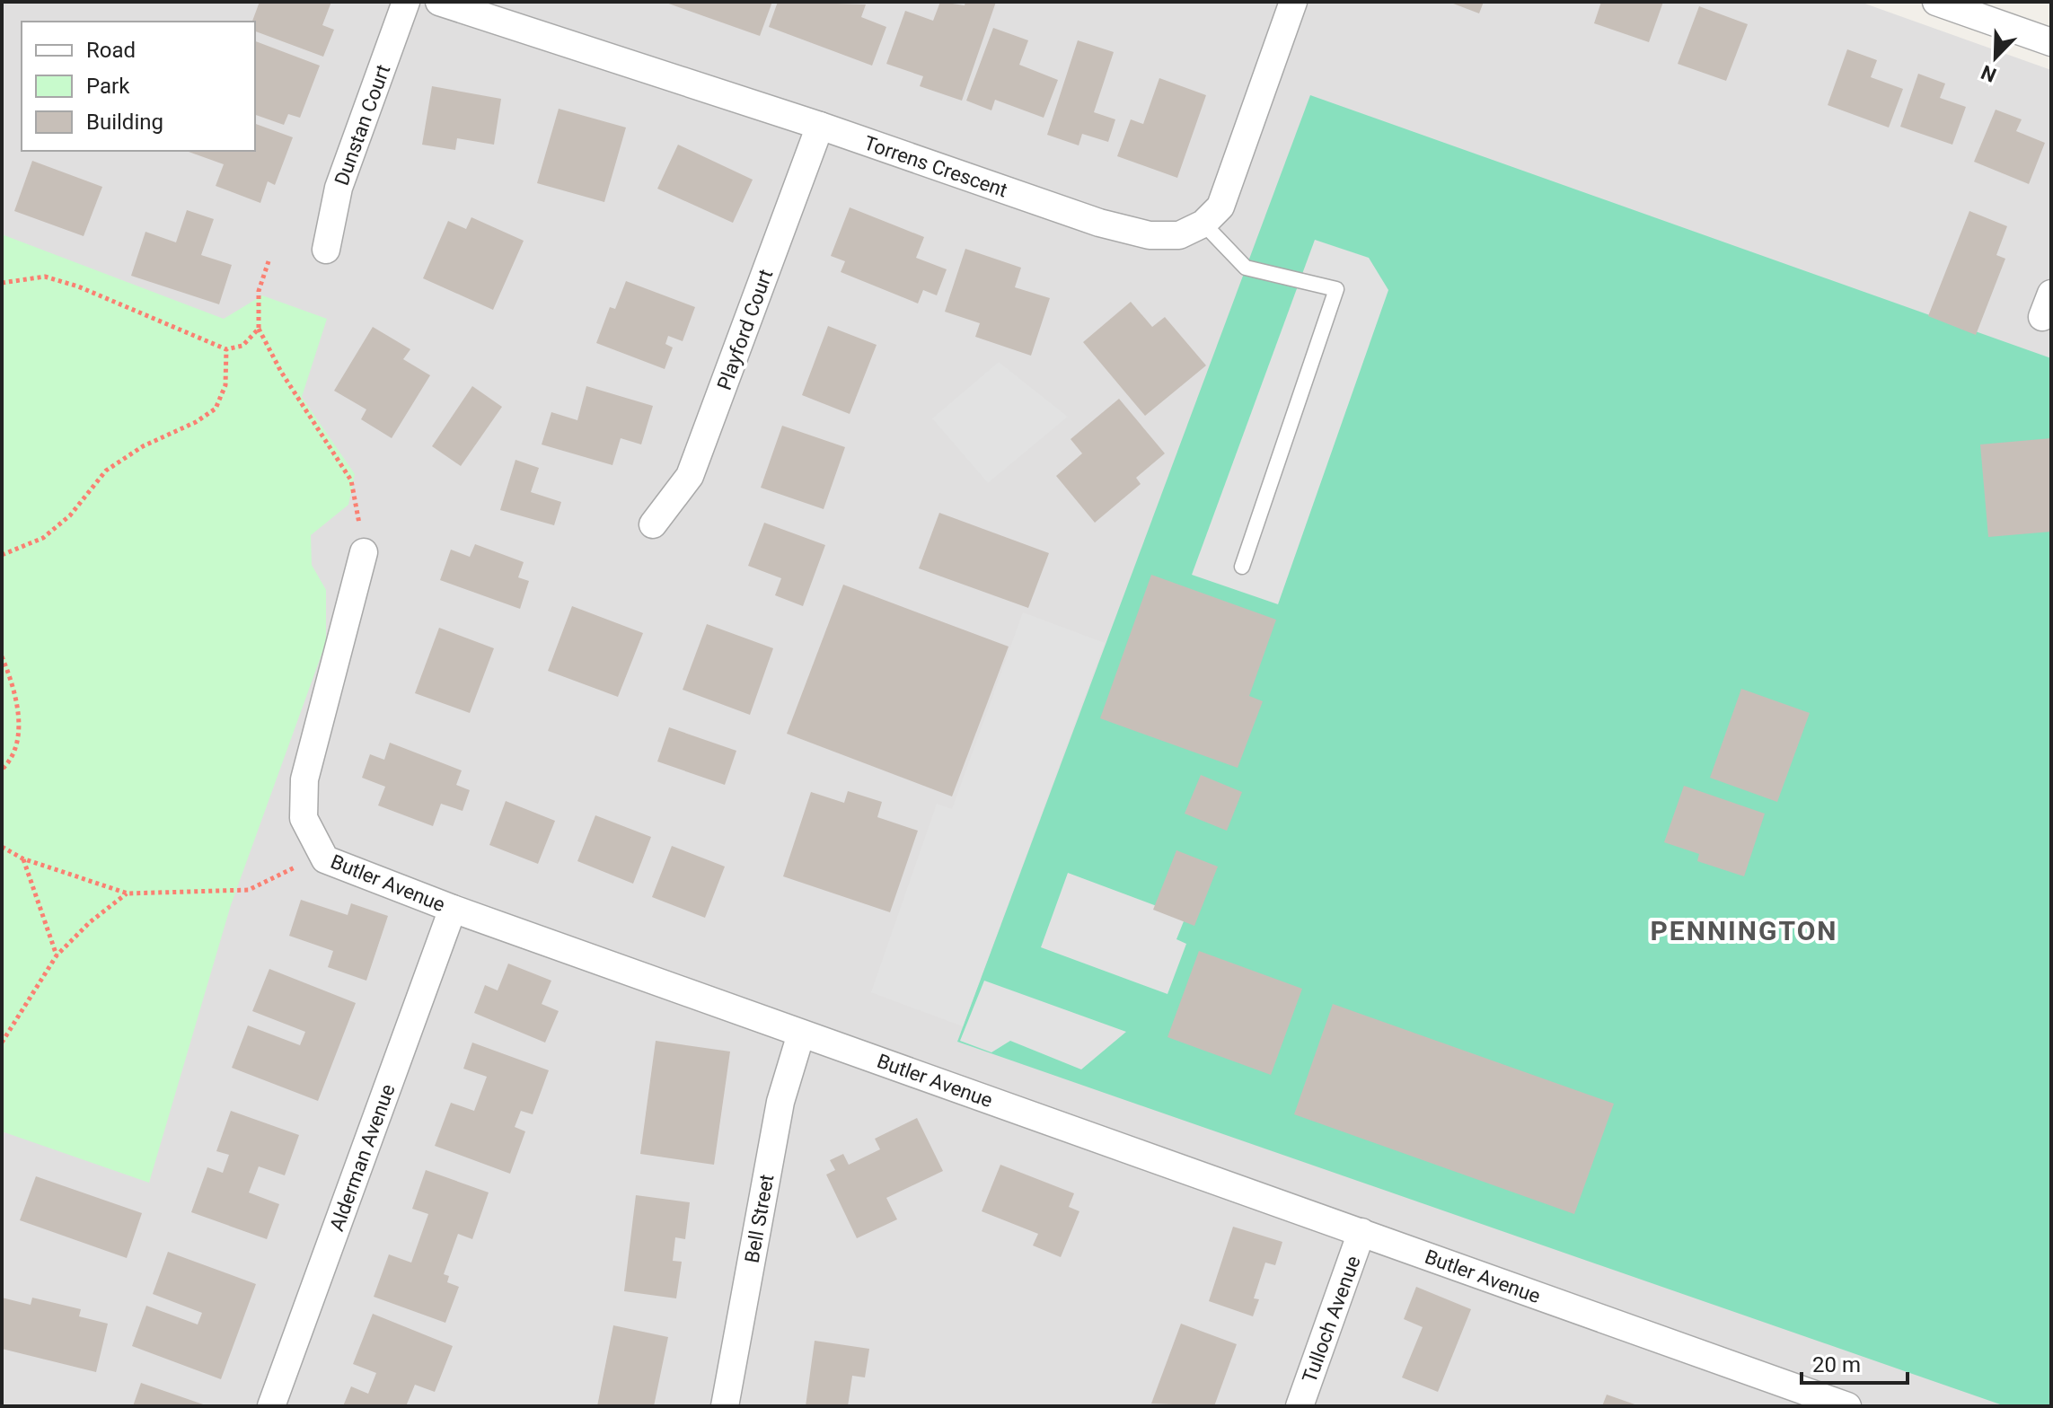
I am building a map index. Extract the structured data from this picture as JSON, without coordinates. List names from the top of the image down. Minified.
{"streets":{"street":["Dunstan Court","Torrens Crescent","Playford Court","Butler Avenue","Alderman Avenue","Bell Street","Tulloch Avenue"]},"crossings":[["Torrens Crescent","Playford Court"],["Butler Avenue","Alderman Avenue"],["Butler Avenue","Bell Street"],["Butler Avenue","Tulloch Avenue"]],"districts":["PENNINGTON"],"legend":["Road","Park","Building"],"scale_bar":"20 m","north":"bottom left"}
